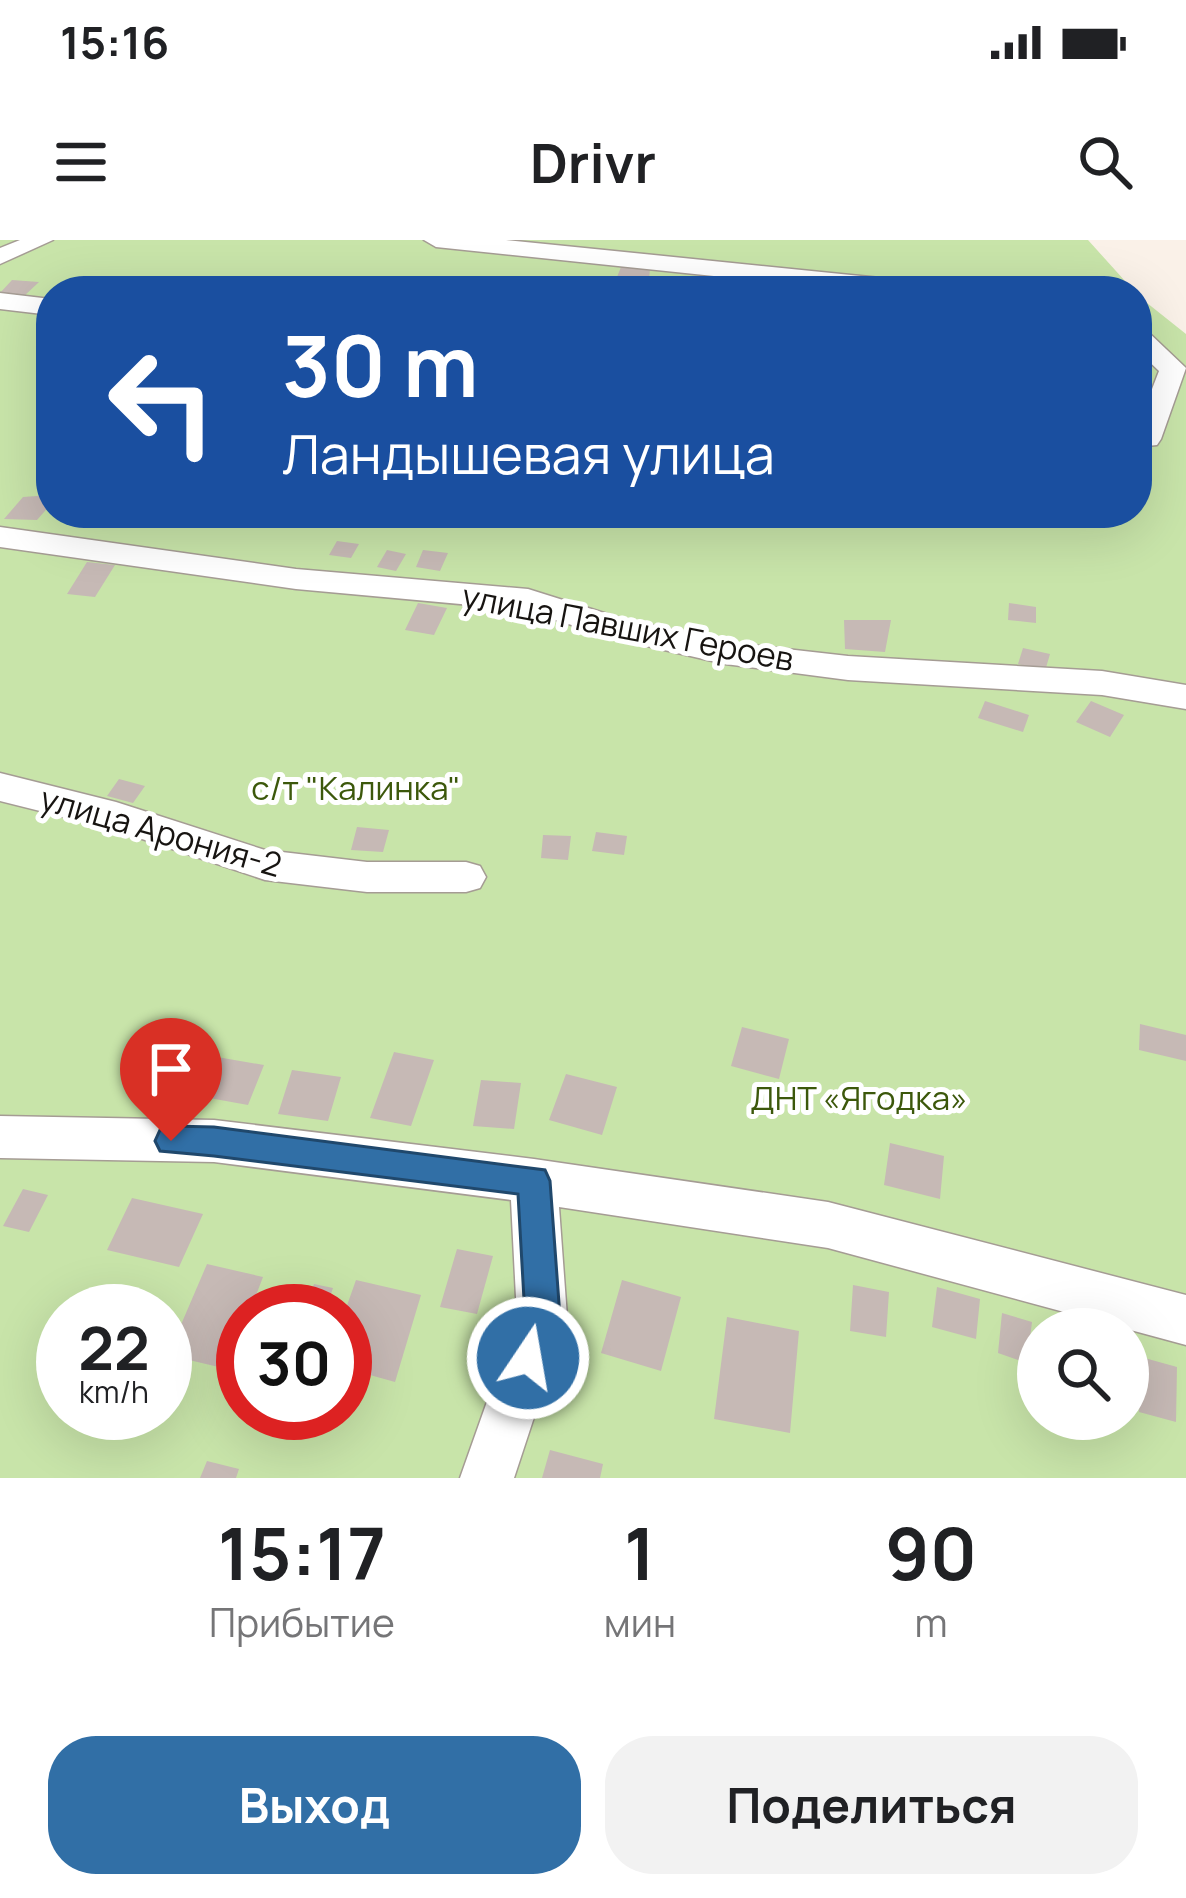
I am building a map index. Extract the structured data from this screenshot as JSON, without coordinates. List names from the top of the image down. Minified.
{"streets":{"street":["улица Павших Героев","улица Арония-2"]},"parks":["с/т \"Калинка\"","ДНТ «Ягодка»"],"page":{"status":"15:16","header":"Drivr","turn":["30 m","Ландышевая улица"],"speed":"22 km/h","limit":"30","eta":["15:17","Прибытие","1","мин","90","m"],"buttons":["Выход","Поделиться"]}}
